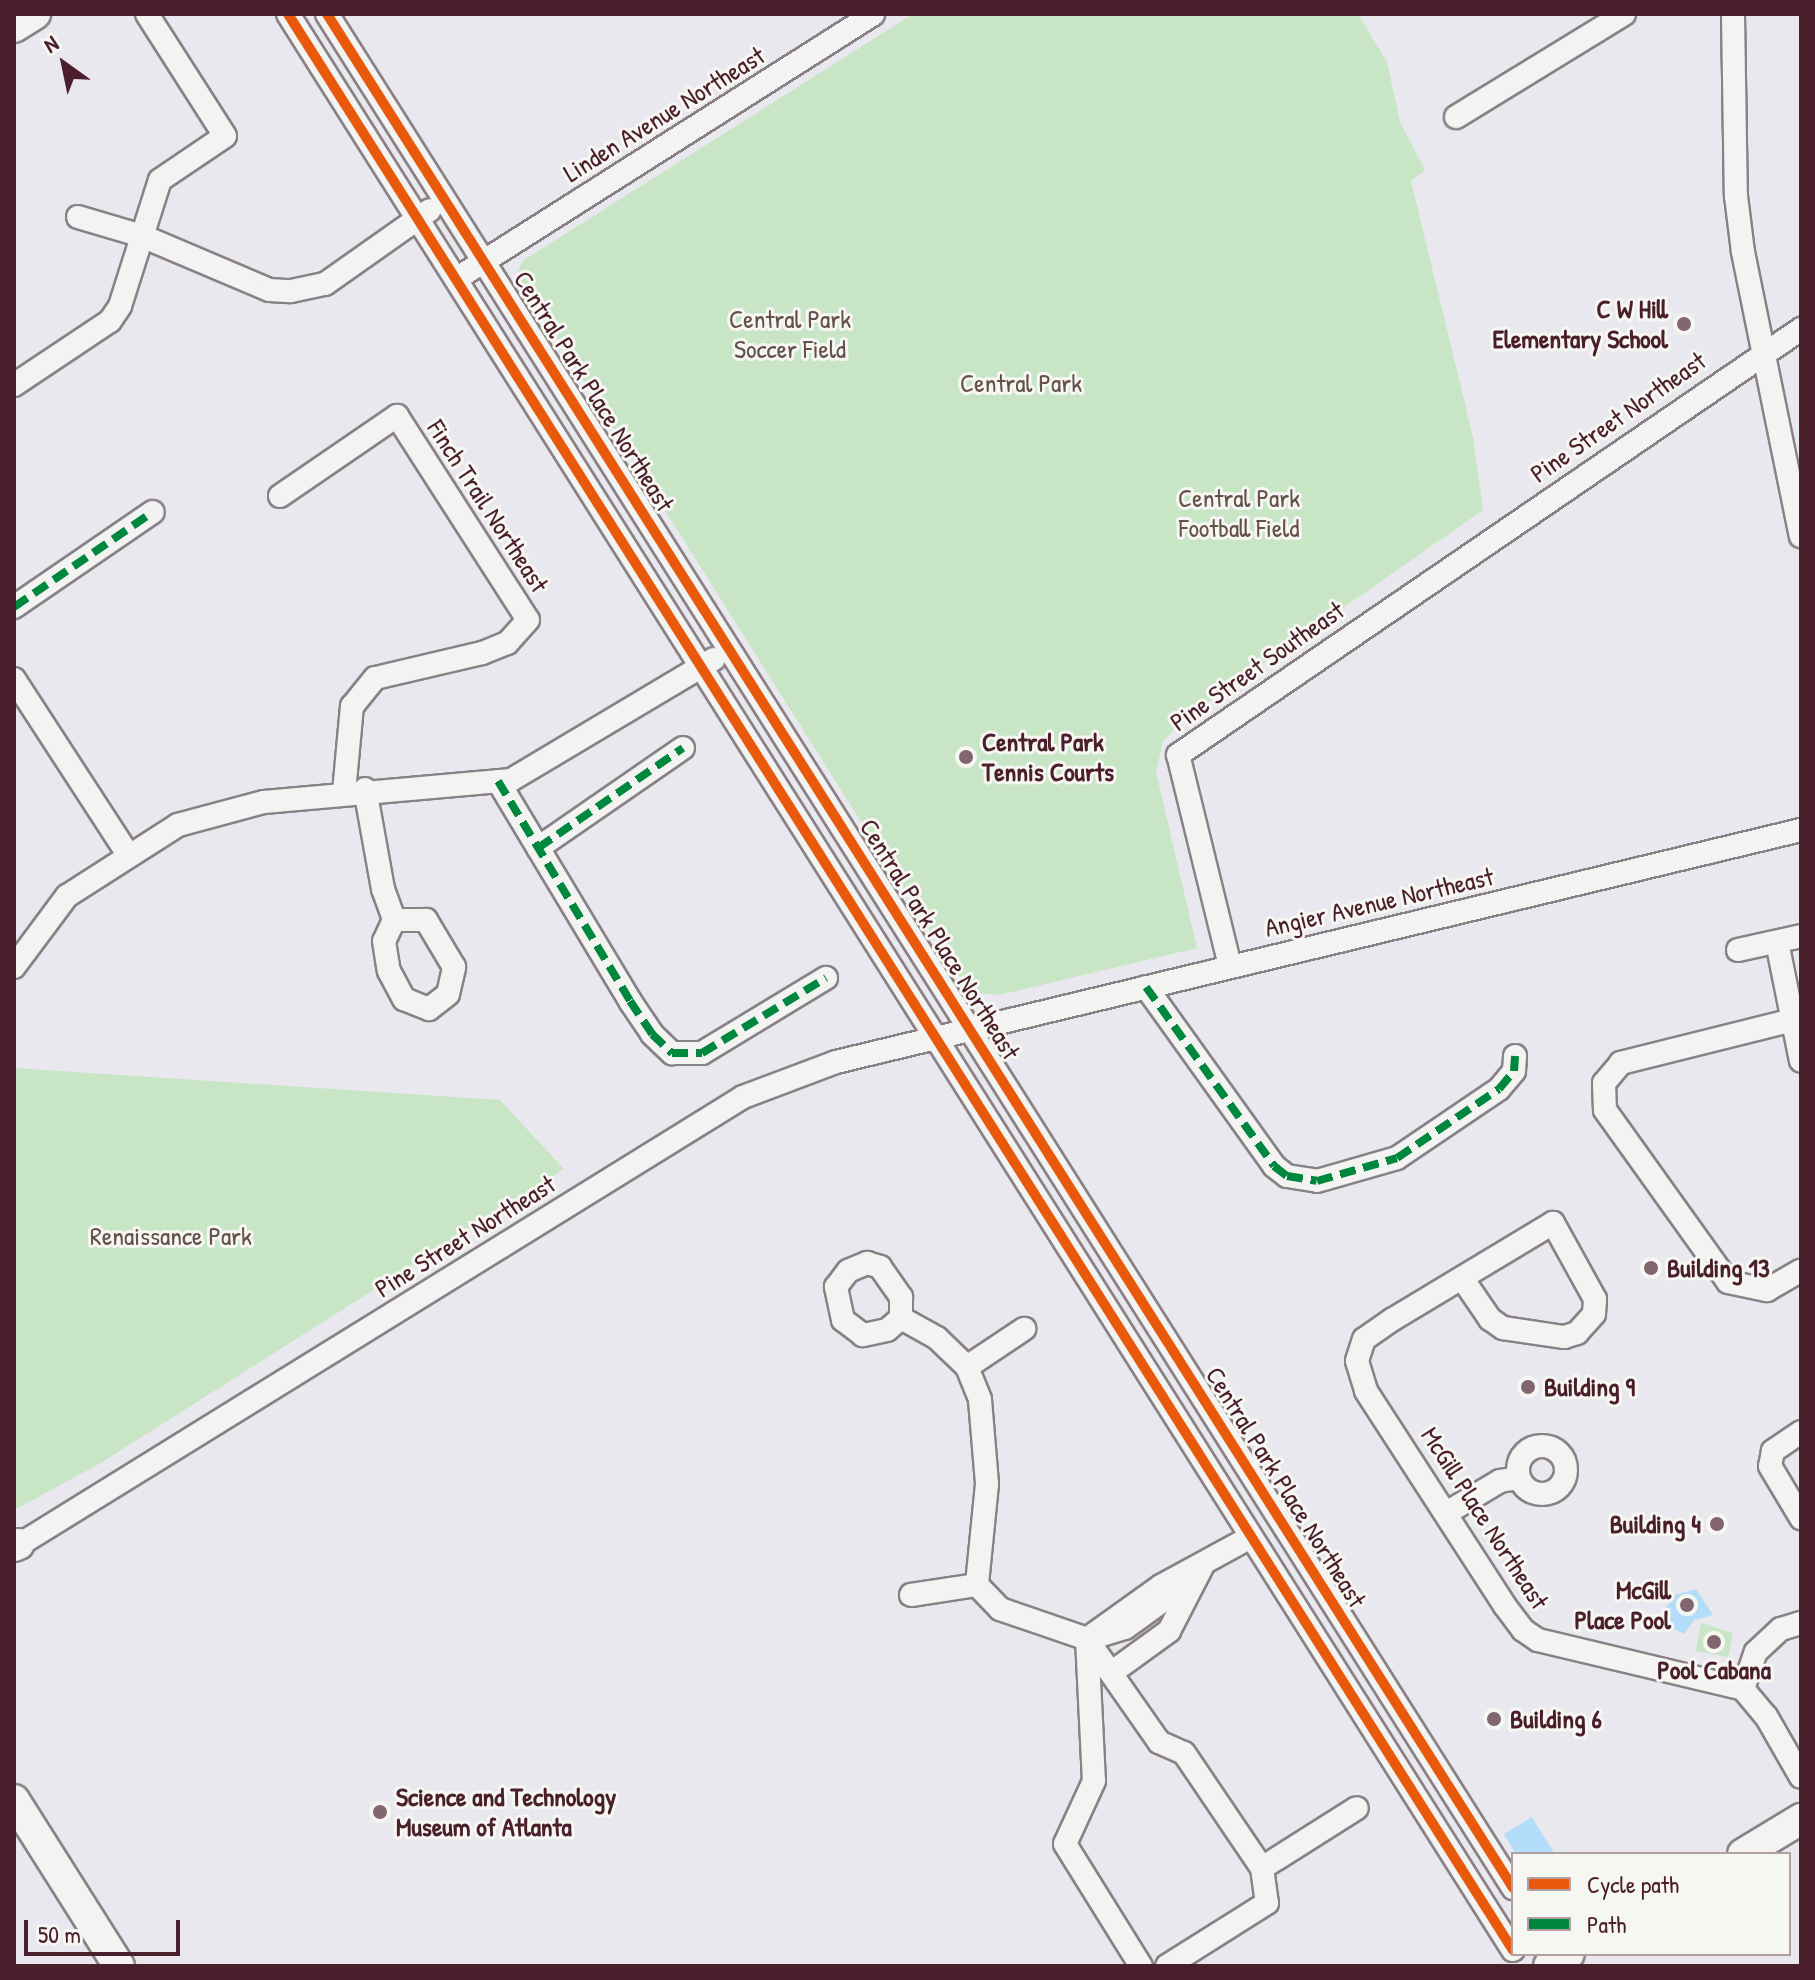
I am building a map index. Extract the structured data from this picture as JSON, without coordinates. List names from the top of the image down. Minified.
{"streets":{"street":["Linden Avenue Northeast","Central Park Place Northeast","Pine Street Northeast","Finch Trail Northeast","Pine Street Southeast","Angier Avenue Northeast","McGill Place Northeast"]},"crossings":[["Linden Avenue Northeast","Central Park Place Northeast"],["Central Park Place Northeast","Pine Street Northeast"],["Central Park Place Northeast","Angier Avenue Northeast"],["Pine Street Northeast","Pine Street Southeast"],["Pine Street Northeast","Angier Avenue Northeast"],["Pine Street Southeast","Angier Avenue Northeast"]],"parks":["Central Park Soccer Field","Central Park","Central Park Football Field","Renaissance Park"],"places":["C W Hill Elementary School","Central Park Tennis Courts","Building 13","Building 9","Building 4","McGill Place Pool","Pool Cabana","Building 6","Science and Technology Museum of Atlanta"],"legend":["Cycle path","Path"],"scale_bar":"50 m","north":"top left"}
